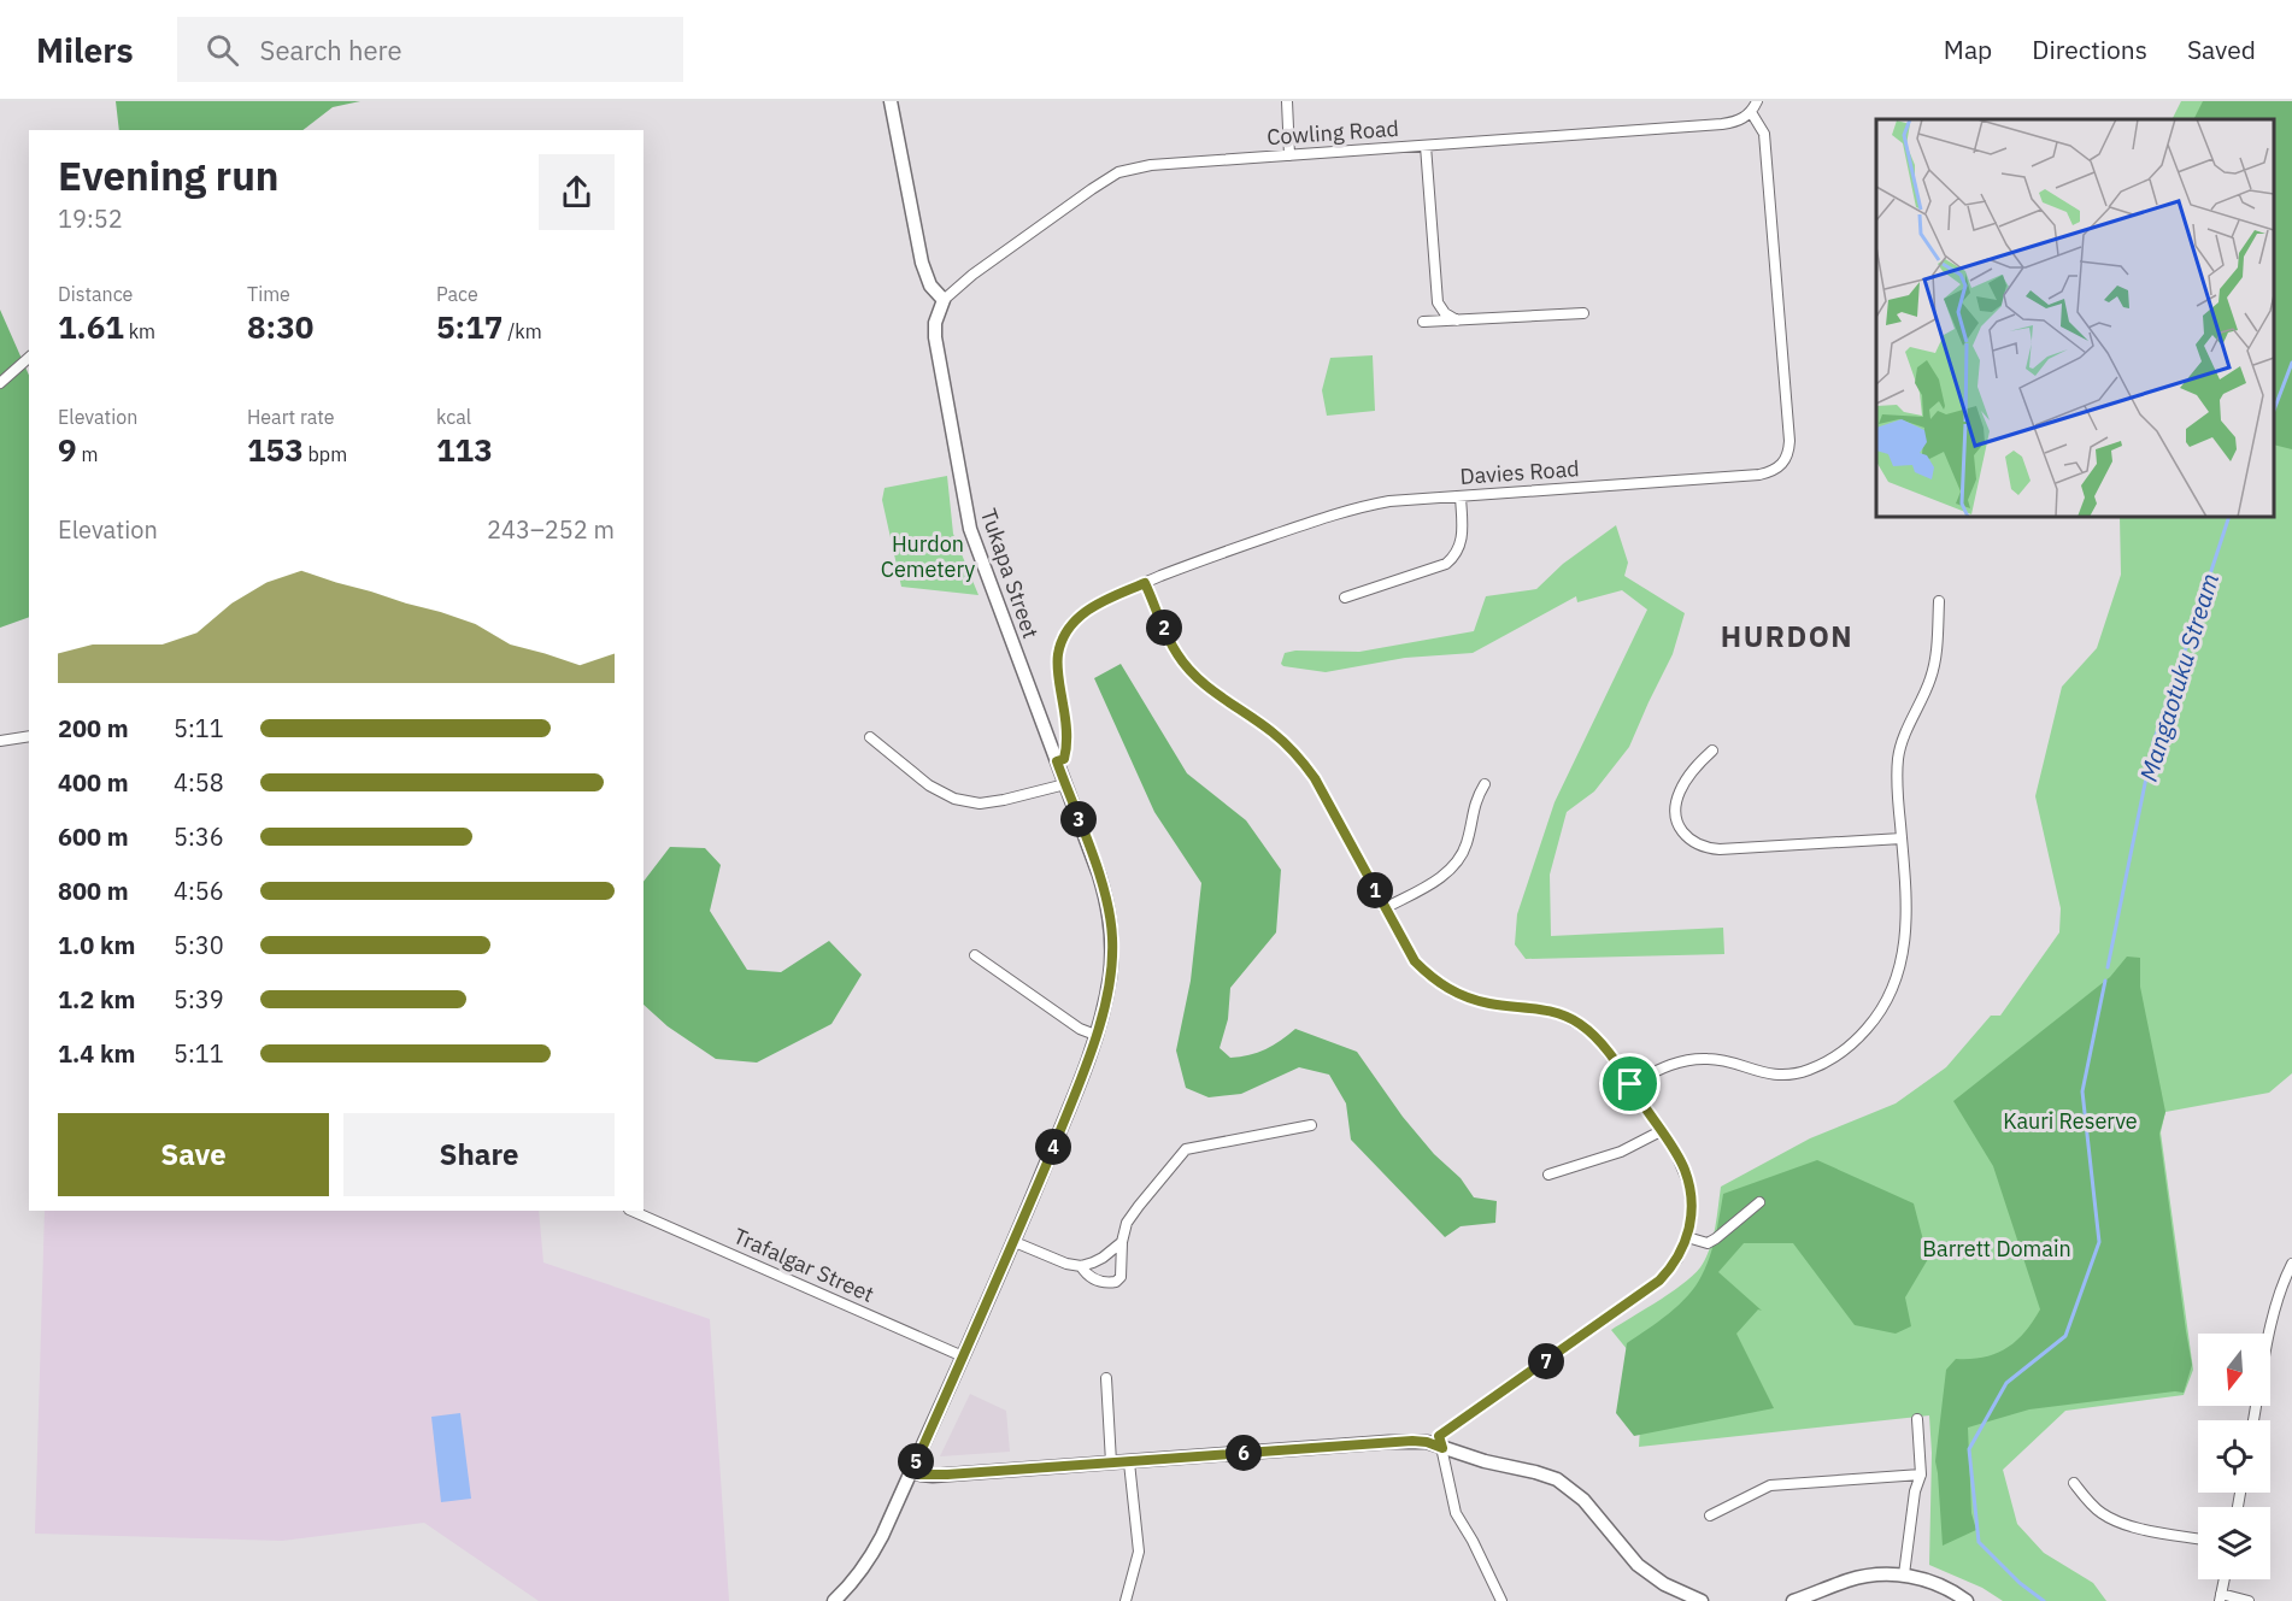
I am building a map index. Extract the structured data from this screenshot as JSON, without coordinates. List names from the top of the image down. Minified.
{"streets":{"street":["Cowling Road","Davies Road","Tukapa Street","Trafalgar Street"]},"crossings":[["Cowling Road","Davies Road"],["Cowling Road","Tukapa Street"],["Davies Road","Tukapa Street"],["Tukapa Street","Trafalgar Street"]],"districts":["HURDON"],"water":["Mangaotuku Stream"],"parks":["Hurdon Cemetery","Kauri Reserve","Barrett Domain"],"north":"bottom","page":{"header":"Milers","search":"Search here","nav":["Map","Directions","Saved"],"heading":["Evening run","19:52"],"stats":[["Distance","1.61 km"],["Time","8:30"],["Pace","5:17 /km"],["Elevation","9 m"],["Heart rate","153 bpm"],["kcal","113"]],"chart":["Elevation","243–252 m"],"pins":["2","3","1","4","7","6","5"],"list":[{"name":"200 m","note":"5:11"},{"name":"400 m","note":"4:58"},{"name":"600 m","note":"5:36"},{"name":"800 m","note":"4:56"},{"name":"1.0 km","note":"5:30"},{"name":"1.2 km","note":"5:39"},{"name":"1.4 km","note":"5:11"}],"buttons":["Save","Share"]}}
